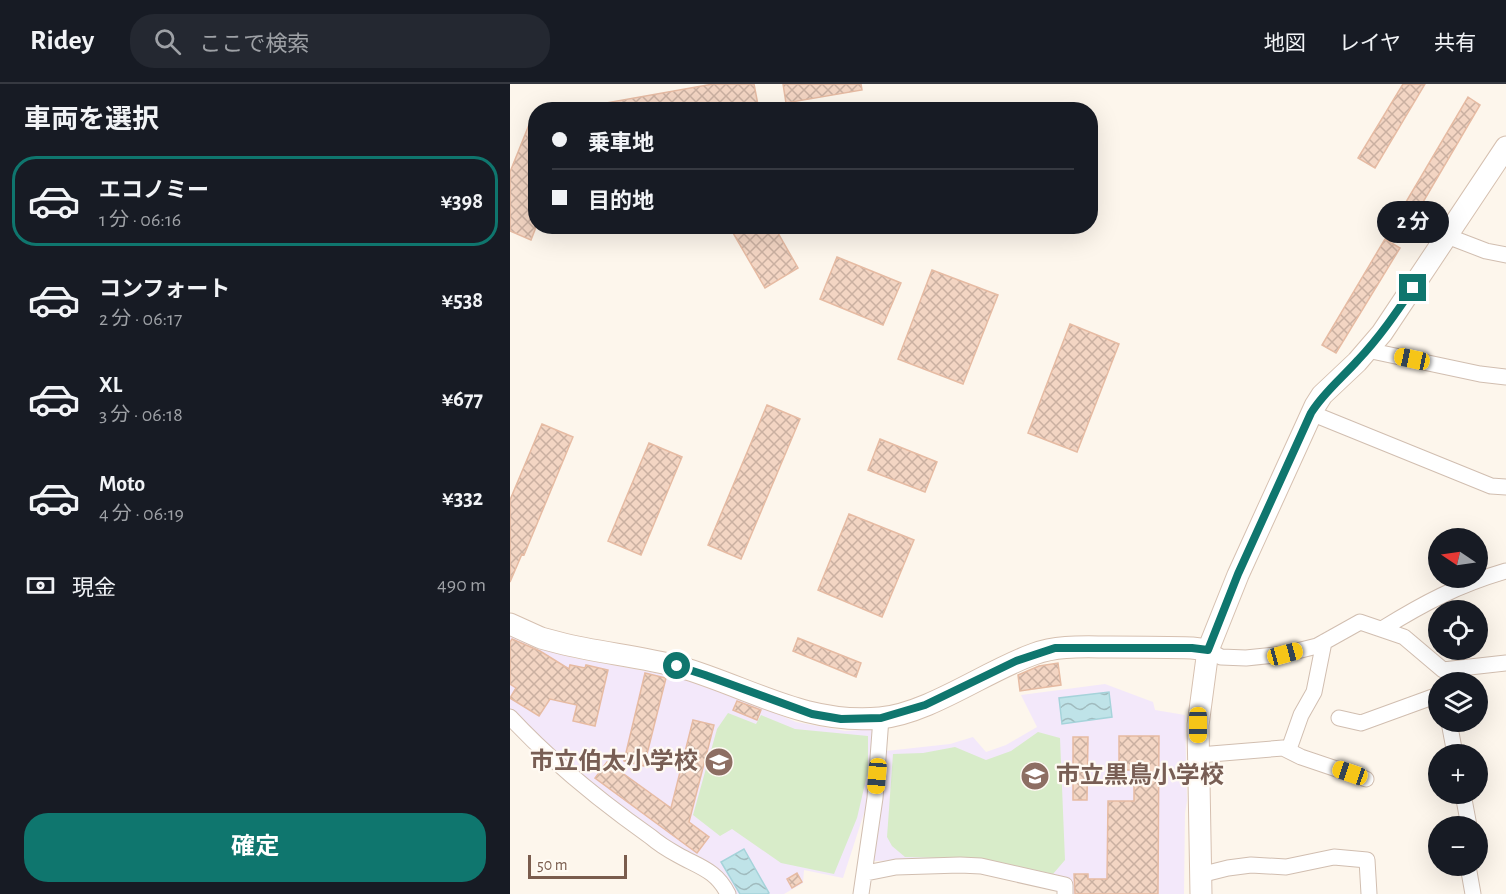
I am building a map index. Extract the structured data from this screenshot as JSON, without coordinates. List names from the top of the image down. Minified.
{"places":{"school or university":["市立伯太小学校","市立黒鳥小学校"]},"scale_bar":"50 m","north":"left","page":{"header":"Ridey","search":"ここで検索","nav":["地図","レイヤ","共有"],"heading":"車両を選択","banner":["乗車地","目的地"],"list":[{"name":"エコノミー","note":"1 分 · 06:16","value":"¥398"},{"name":"コンフォート","note":"2 分 · 06:17","value":"¥538"},{"name":"XL","note":"3 分 · 06:18","value":"¥677"},{"name":"Moto","note":"4 分 · 06:19","value":"¥332"}],"bubble":"2 分","map_buttons":["+","−"],"pay":["現金","490 m"],"buttons":"確定","scale":"50 m"}}
